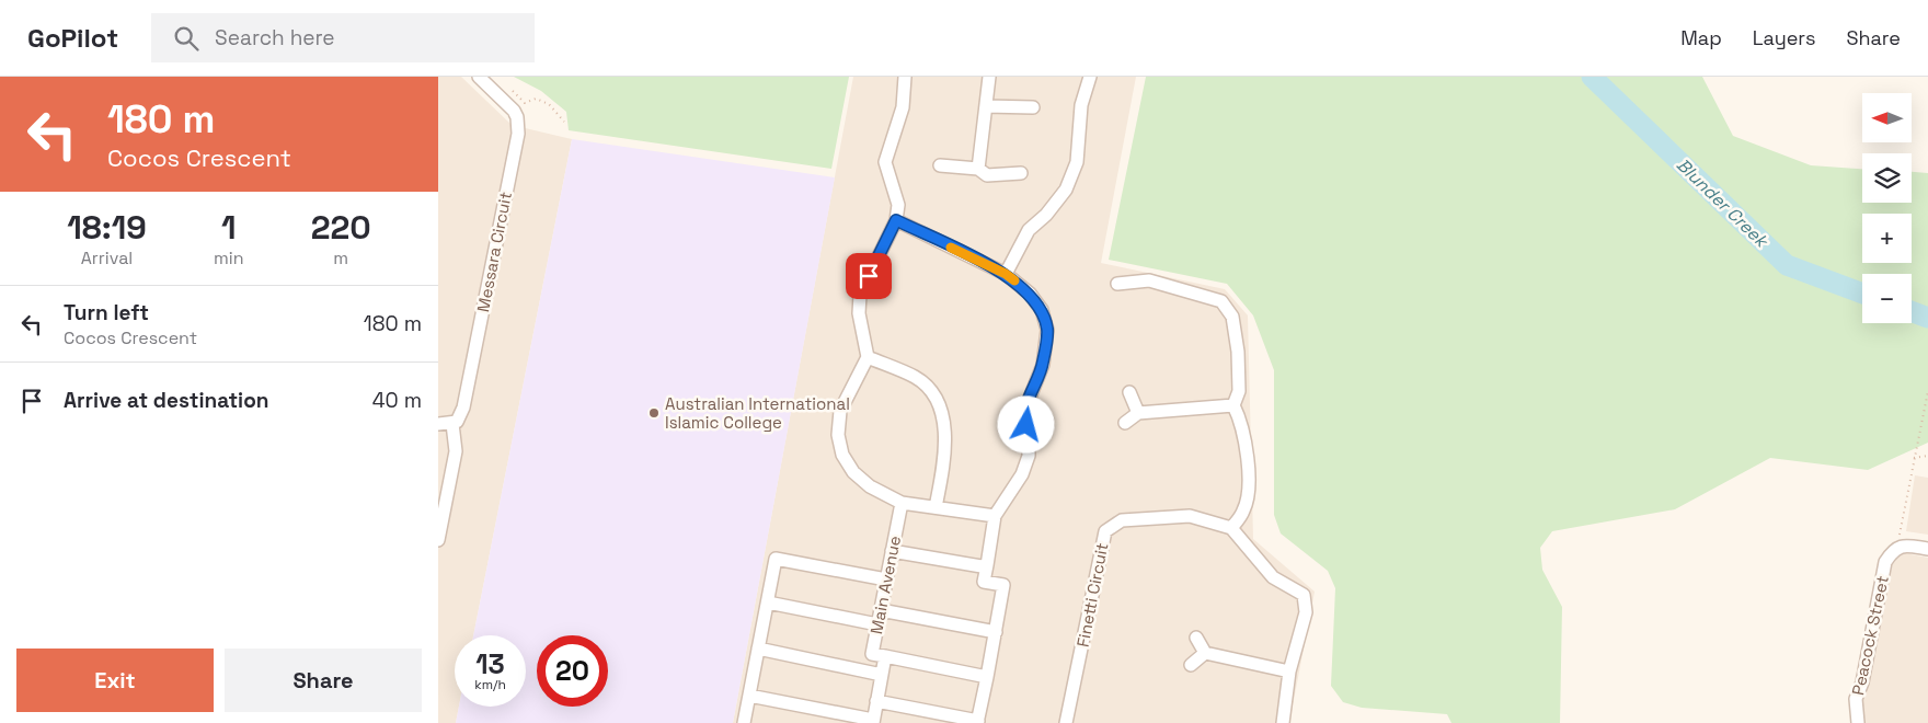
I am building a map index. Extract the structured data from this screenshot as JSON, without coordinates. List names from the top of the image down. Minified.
{"streets":{"street":["Messara Circuit","Main Avenue","Finetti Circuit","Peacock Street"]},"water":["Blunder Creek"],"places":["Australian International Islamic College"],"north":"left","page":{"header":"GoPilot","search":"Search here","nav":["Map","Layers","Share"],"turn":["180 m","Cocos Crescent"],"map_buttons":["+","−"],"eta":["18:19","Arrival","1","min","220","m"],"list":[{"name":"Turn left","note":"Cocos Crescent","value":"180 m"},{"name":"Arrive at destination","value":"40 m"}],"speed":"13 km/h","limit":"20","buttons":["Exit","Share"]}}
